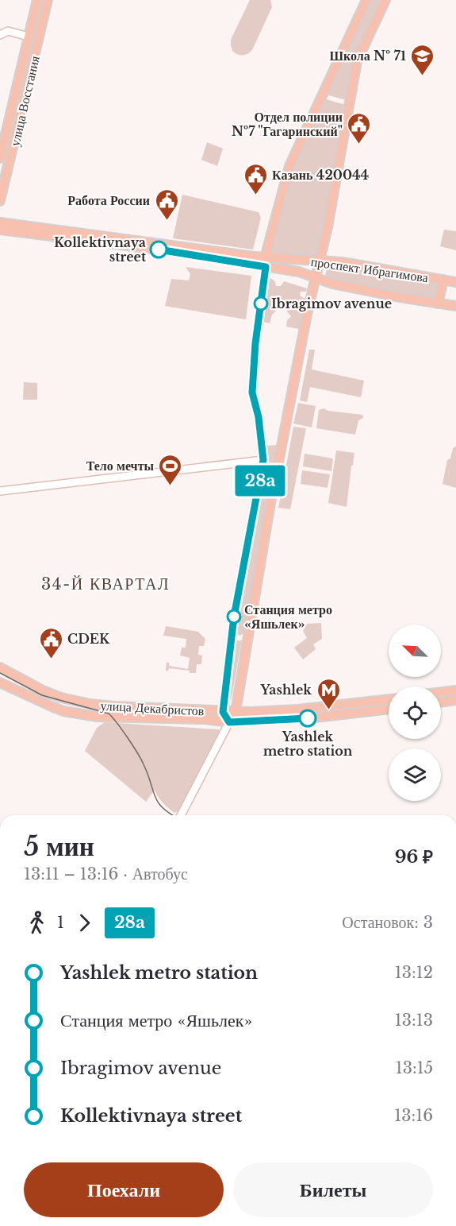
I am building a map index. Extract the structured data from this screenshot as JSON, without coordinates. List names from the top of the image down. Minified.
{"streets":{"main road":["улица Восстания","проспект Ибрагимова","улица Декабристов"]},"districts":["34-Й КВАРТАЛ"],"places":{"school or university":["Школа № 71"],"public building":["Отдел полиции №7 \"Гагаринский\"","Казань 420044","Работа России","CDEK"],"other":["Kollektivnaya street","Ibragimov avenue","Станция метро «Яшьлек»","Yashlek metro station"],"sports":["Тело мечты"],"metro station":["Yashlek"]},"lines":["bus line 28a"],"north":"top left","page":{"on_map":"28a","heading":["5 мин","13:11 – 13:16 · Автобус","96 ₽"],"legs":["1","28a","Остановок: 3"],"list":[{"name":"Yashlek metro station","value":"13:12"},{"name":"Станция метро «Яшьлек»","value":"13:13"},{"name":"Ibragimov avenue","value":"13:15"},{"name":"Kollektivnaya street","value":"13:16"}],"buttons":["Поехали","Билеты"]}}
